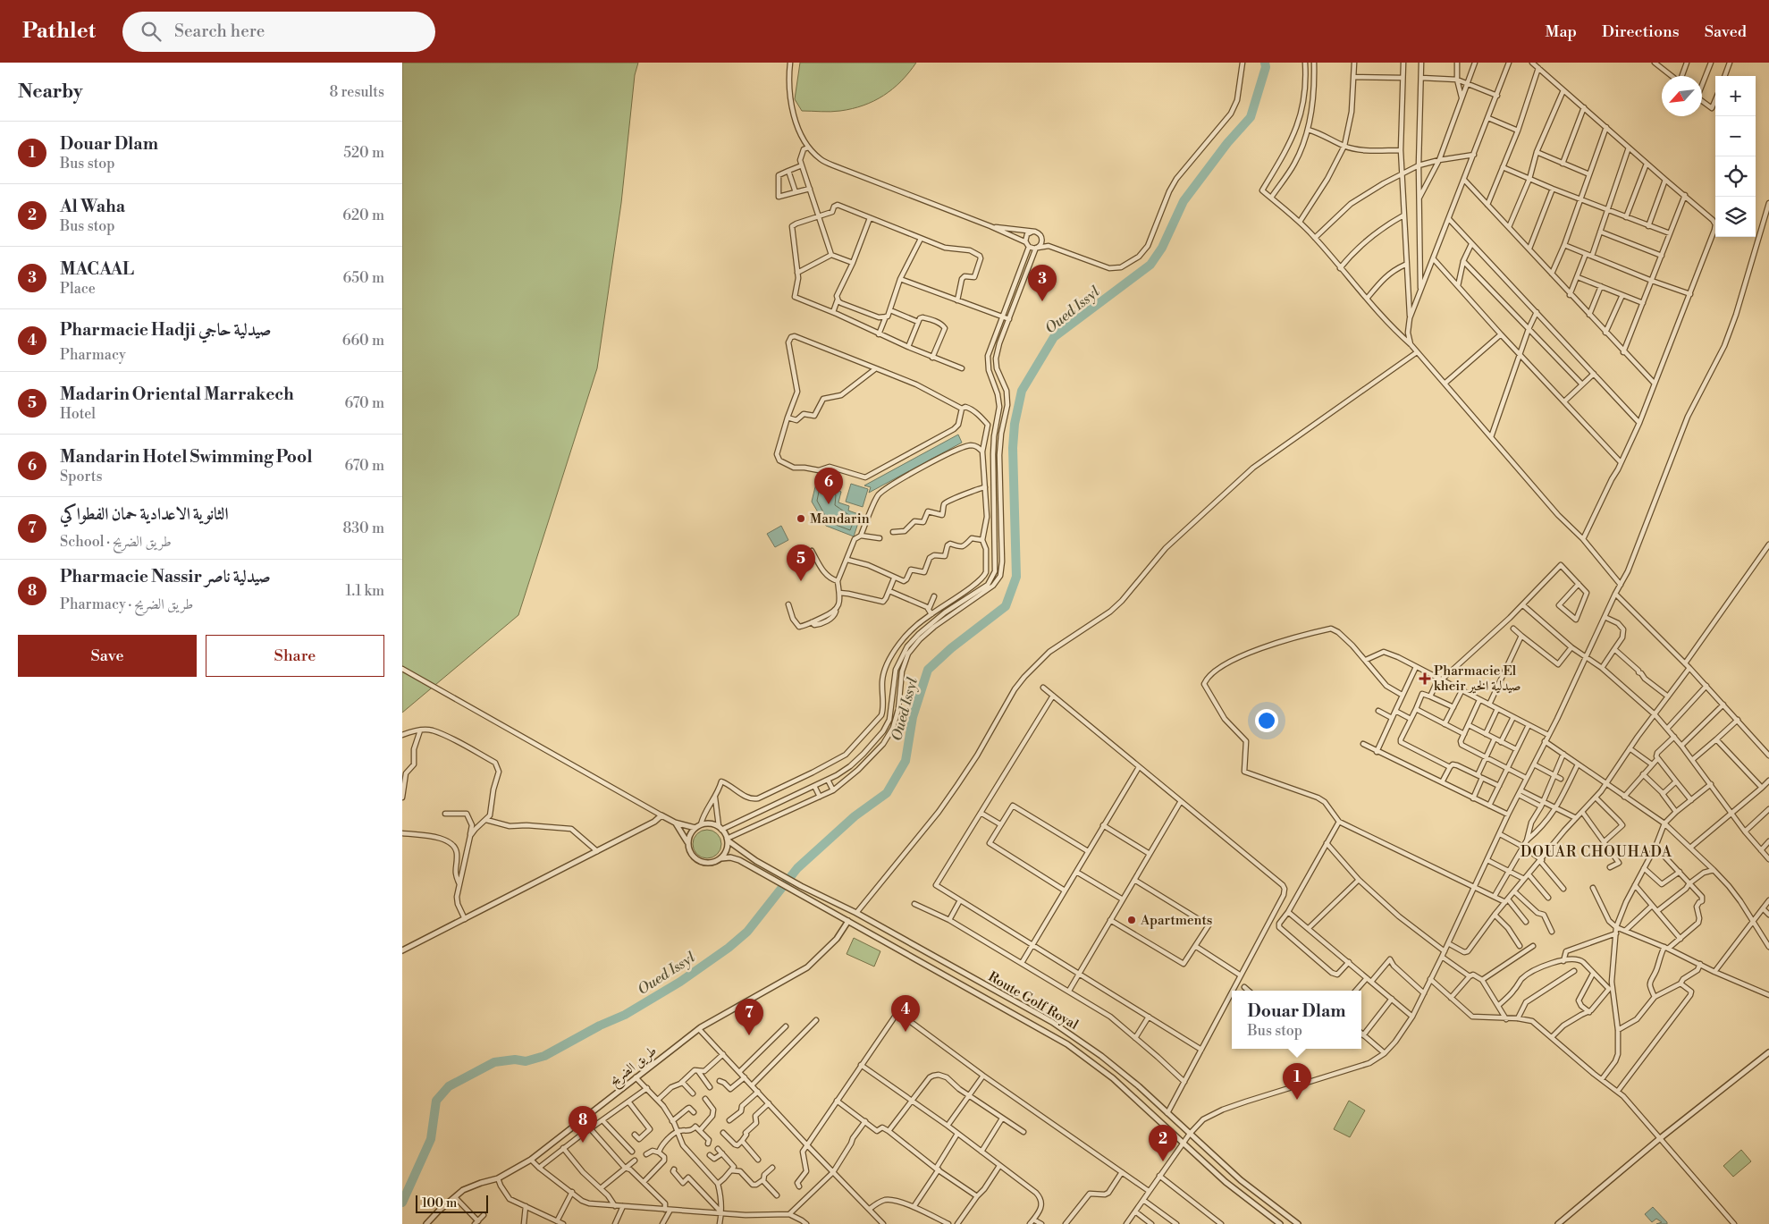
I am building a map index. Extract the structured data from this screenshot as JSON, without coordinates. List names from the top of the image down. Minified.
{"streets":{"street":["Route Golf Royal","طريق الضريح"]},"crossings":[["Route Golf Royal","طريق الضريح"]],"districts":["DOUAR CHOUHADA"],"water":["Oued Issyl"],"places":{"other":["Mandarin","Apartments"],"health":["Pharmacie El kheir صيدلية الخير"]},"scale_bar":"100 m","north":"bottom left","page":{"header":"Pathlet","search":"Search here","nav":["Map","Directions","Saved"],"heading":["Nearby","8 results"],"map_buttons":["+","−"],"list":[{"mark":"1","name":"Douar Dlam","note":"Bus stop","value":"520 m"},{"mark":"2","name":"Al Waha","note":"Bus stop","value":"620 m"},{"mark":"3","name":"MACAAL","note":"Place","value":"650 m"},{"mark":"4","name":"Pharmacie Hadji صيدلية حاجي","note":"Pharmacy","value":"660 m"},{"mark":"5","name":"Madarin Oriental Marrakech","note":"Hotel","value":"670 m"},{"mark":"6","name":"Mandarin Hotel Swimming Pool","note":"Sports","value":"670 m"},{"mark":"7","name":"الثانوية الاعدادية حمان الفطواكي","note":"School · طريق الضريح","value":"830 m"},{"mark":"8","name":"Pharmacie Nassir صيدلية ناصر","note":"Pharmacy · طريق الضريح","value":"1.1 km"}],"pins":["3","6","5","4","7","1","8","2"],"buttons":["Save","Share"],"popup":["Douar Dlam","Bus stop"],"scale":"100 m"}}
